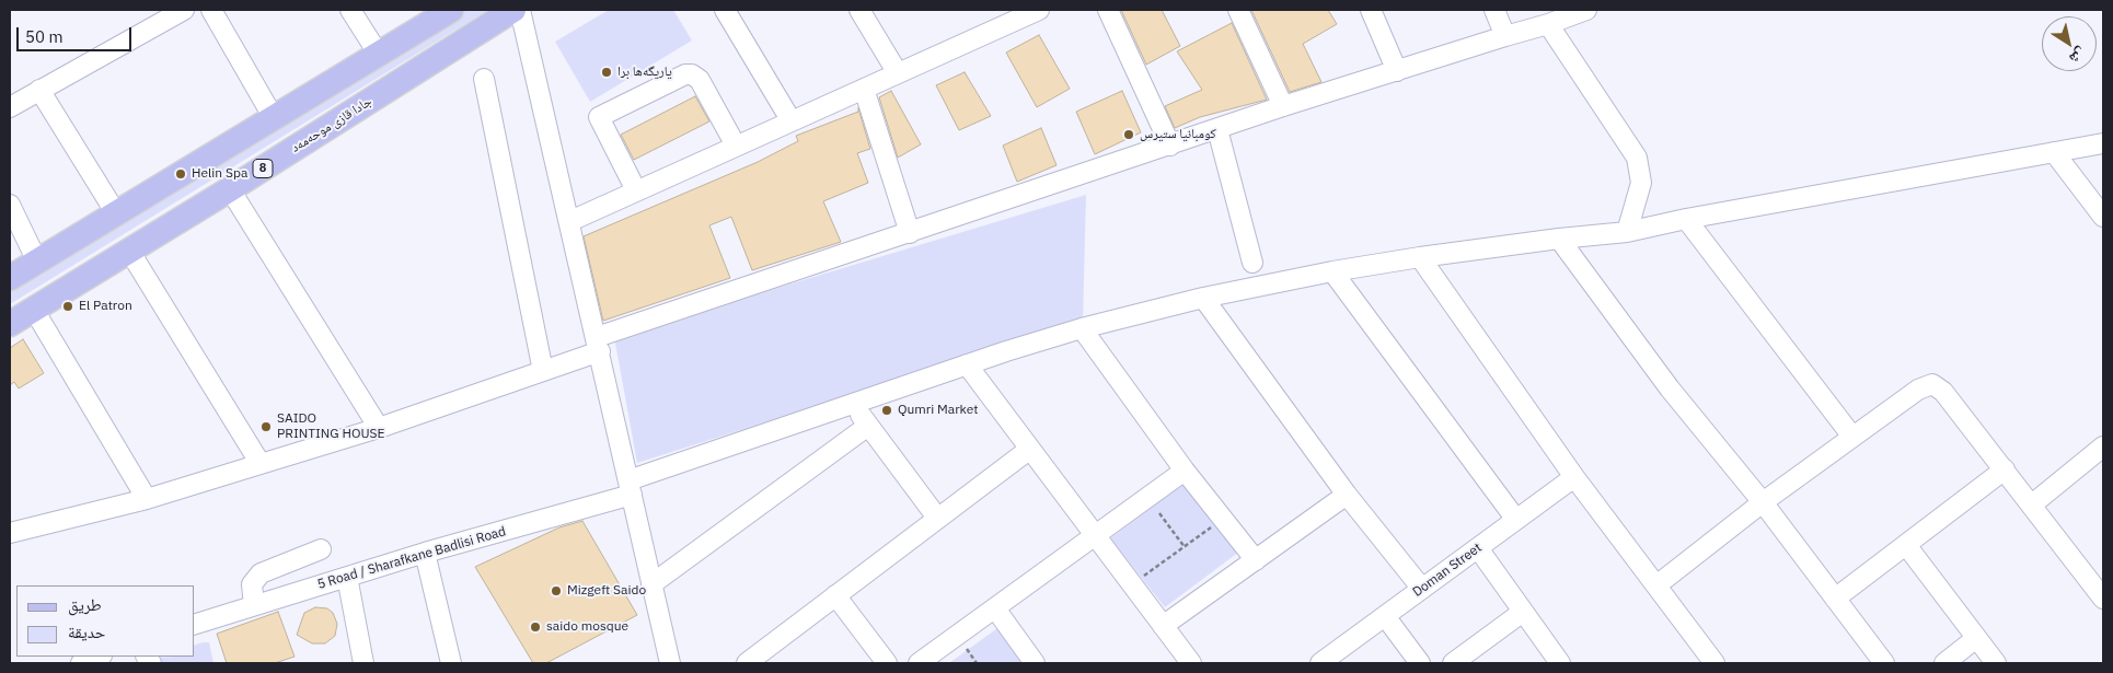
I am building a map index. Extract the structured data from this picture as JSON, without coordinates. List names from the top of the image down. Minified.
{"streets":{"main road":["جادا قازی موحەمەد","8"],"street":["5 Road / Sharafkane Badlisi Road","Doman Street"]},"places":["یاریگەها برا","كومبانيا ستيرس","Helin Spa","El Patron","Qumri Market","SAIDO PRINTING HOUSE","Mizgeft Saido","saido mosque"],"legend":["طريق","حديقة"],"scale_bar":"50 m","north":"bottom right"}
